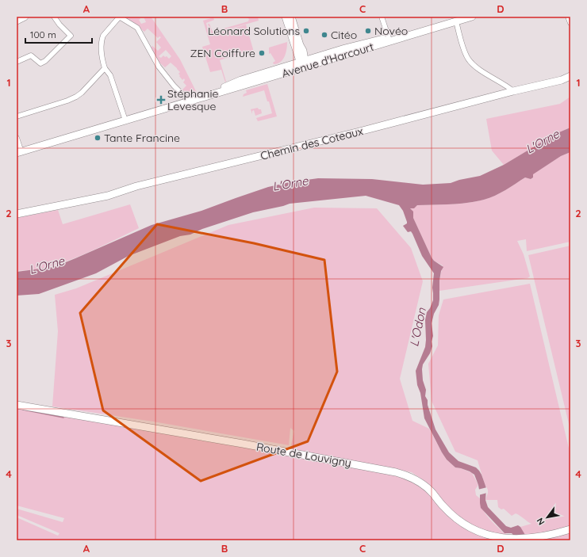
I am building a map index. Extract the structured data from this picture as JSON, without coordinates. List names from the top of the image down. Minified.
{"streets":{"street":["Avenue d'Harcourt","Chemin des Coteaux","Route de Louvigny"]},"water":["L'Orne","L'Odon"],"places":{"other":["Léonard Solutions","Novéo","Citéo","ZEN Coiffure","Tante Francine"],"health":["Stéphanie Levesque"]},"scale_bar":"100 m","north":"bottom left","grid":{"columns":["A","B","C","D"],"rows":["1","2","3","4"]}}
